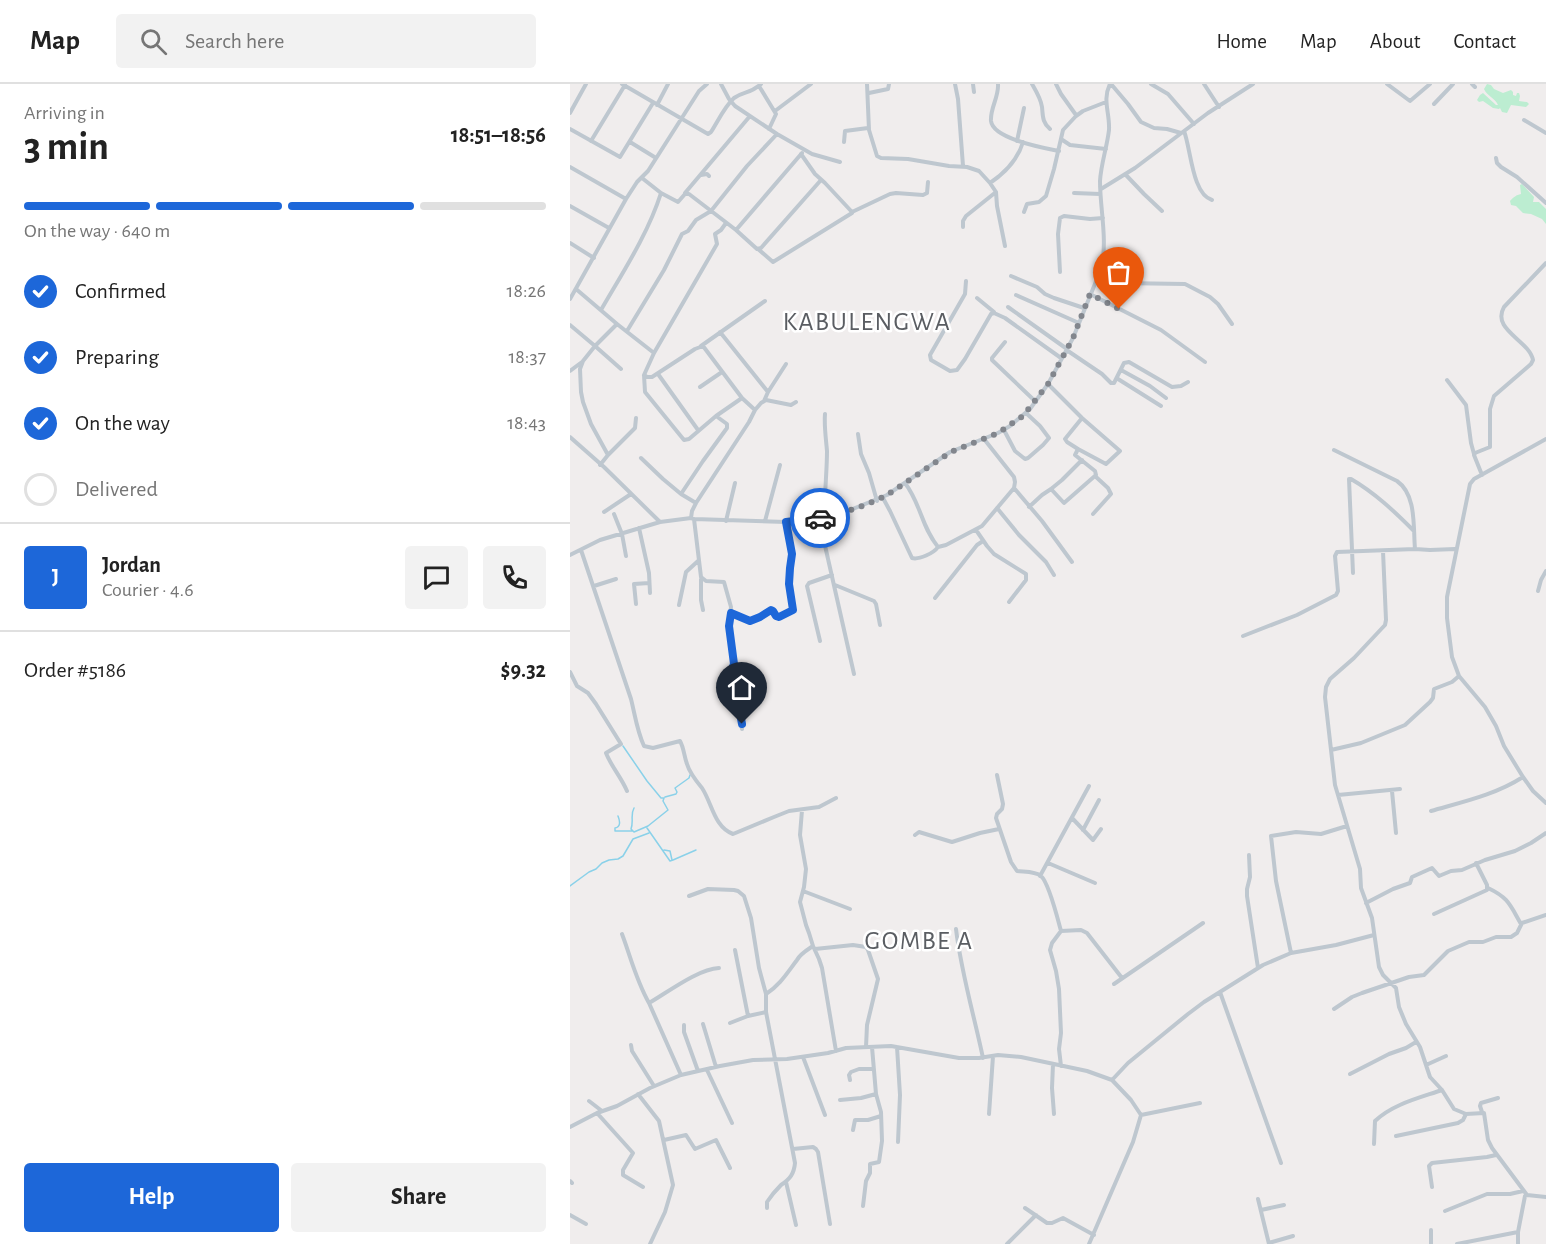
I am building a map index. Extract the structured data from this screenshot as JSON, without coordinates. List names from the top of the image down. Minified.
{"districts":["KABULENGWA","GOMBE A"],"page":{"header":"Map","search":"Search here","nav":["Home","Map","About","Contact"],"heading":["3 min","Arriving in","18:51–18:56"],"panel":["Jordan","Courier · 4.6","Order #5186","$9.32"],"bar":"On the way · 640 m","list":[["Confirmed","18:26"],["Preparing","18:37"],["On the way","18:43"],"Delivered"],"round":"J","buttons":["Help","Share"]}}
